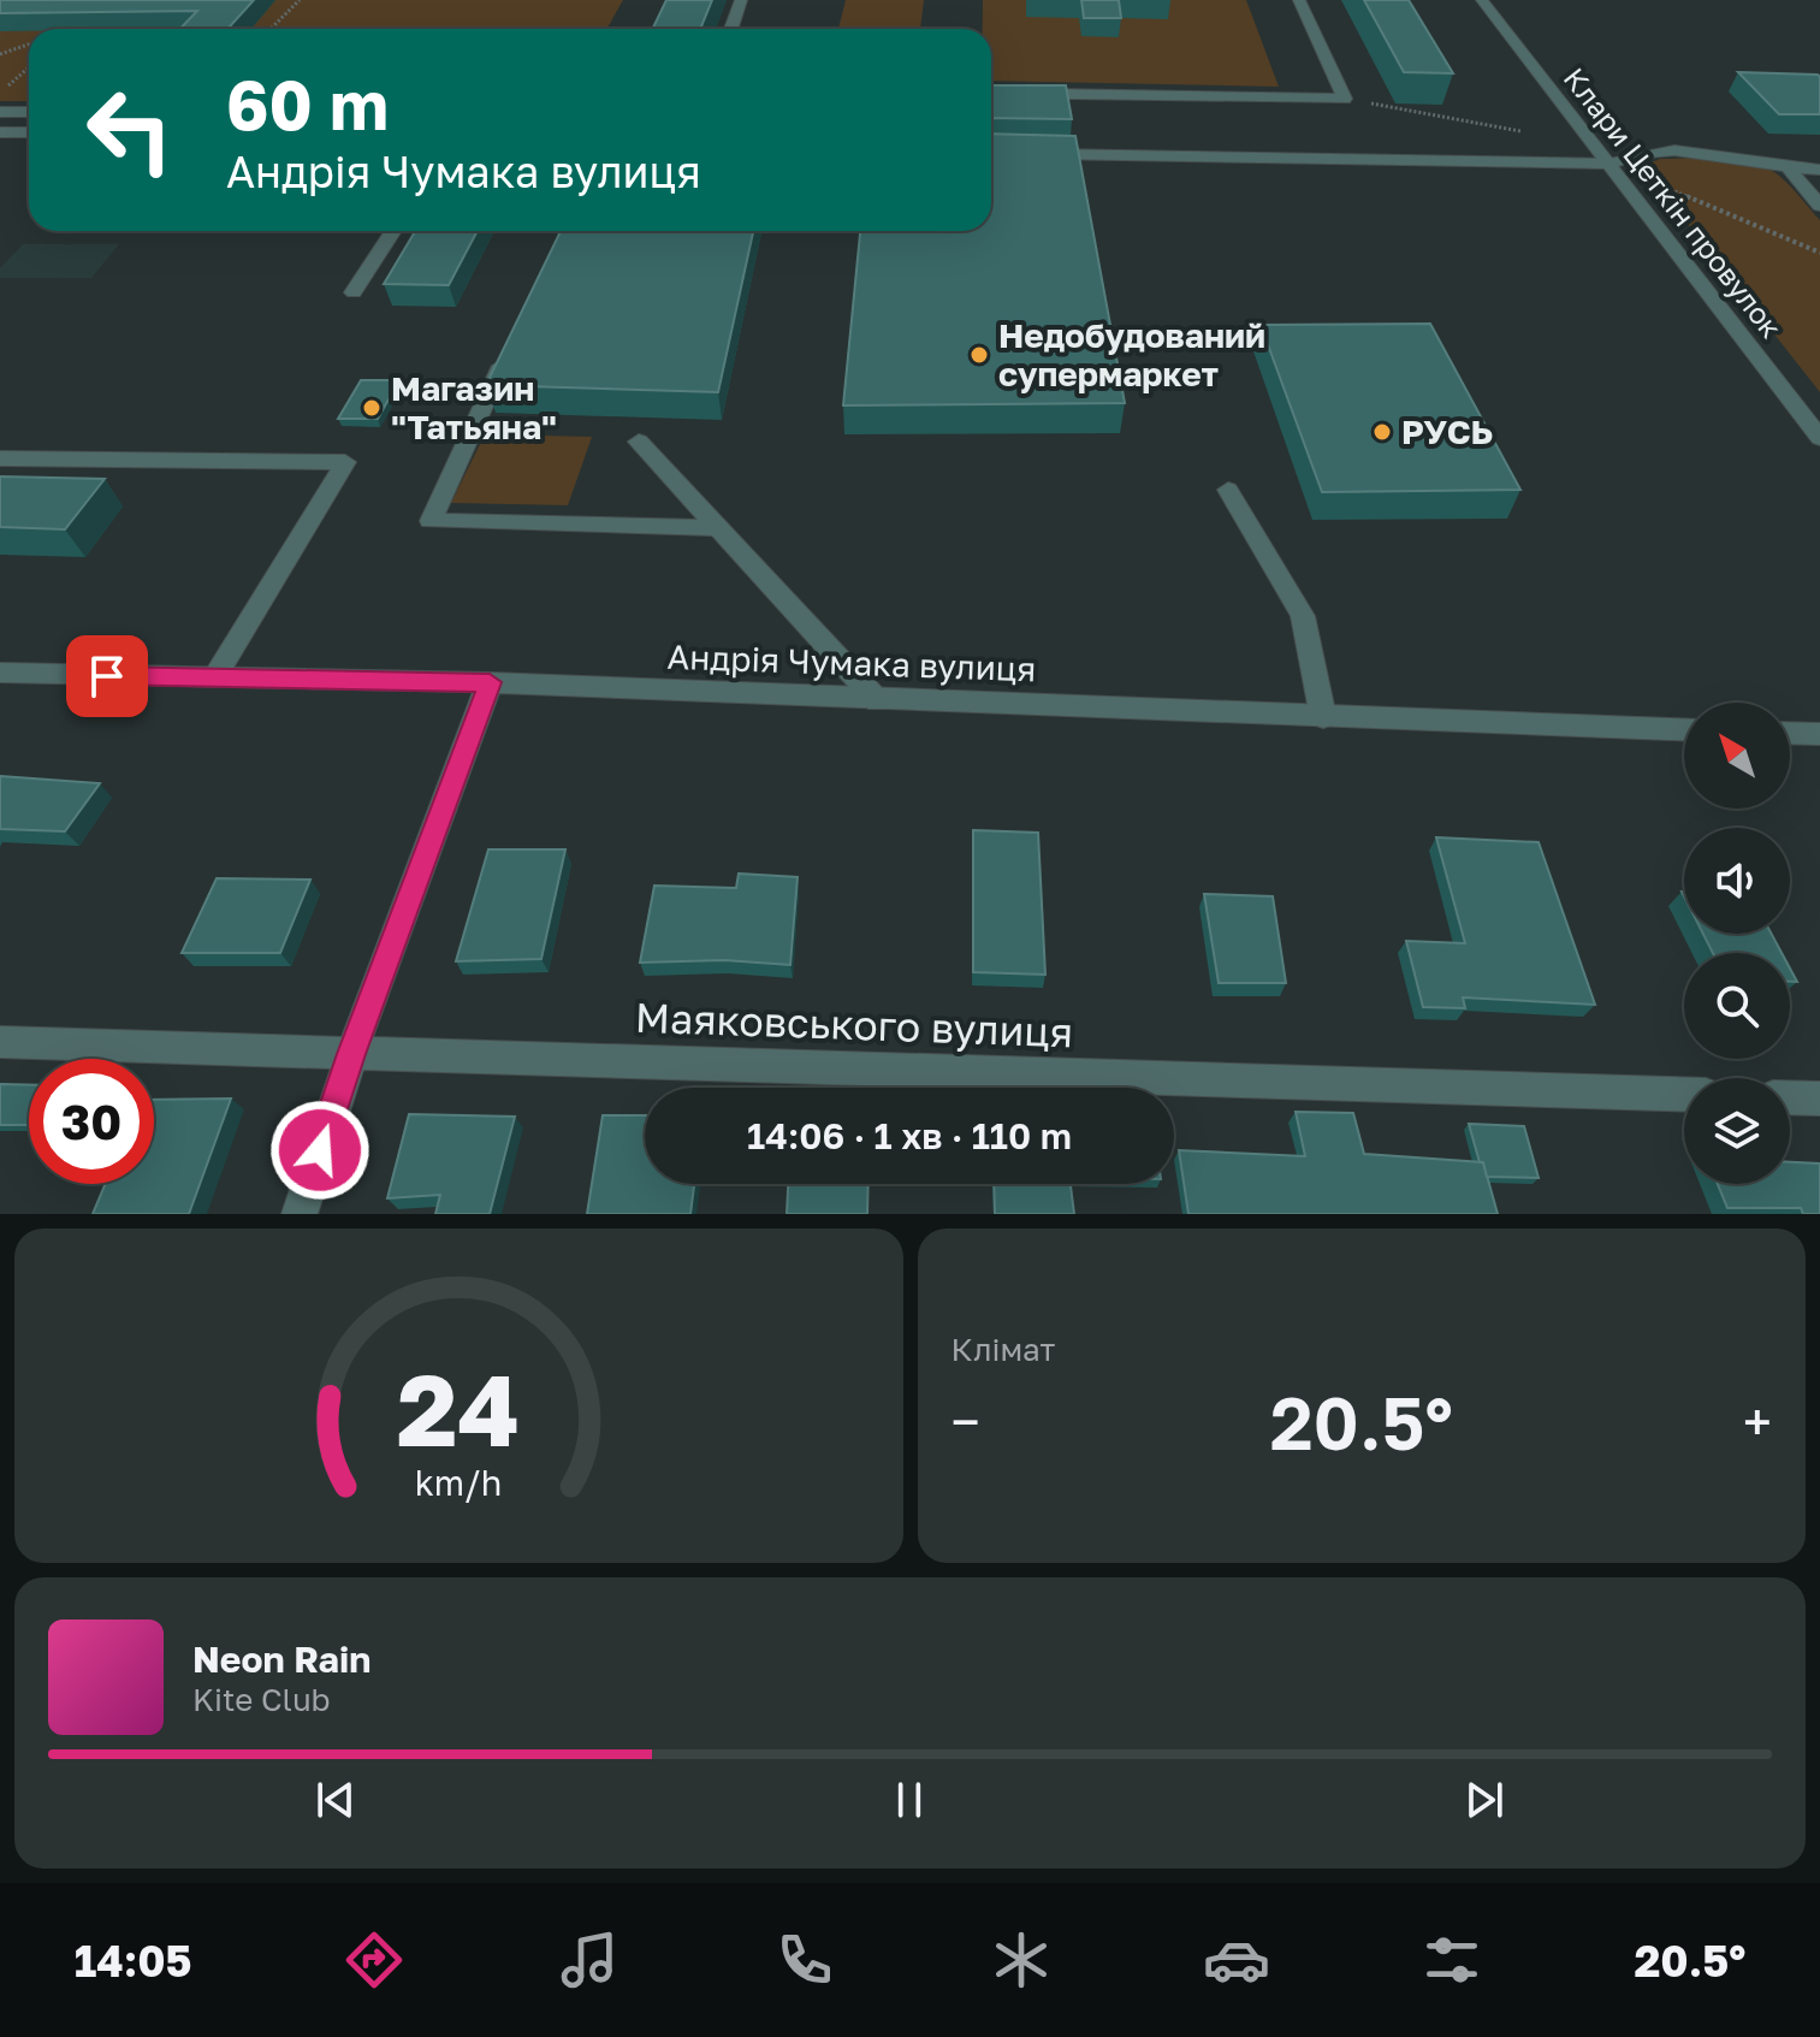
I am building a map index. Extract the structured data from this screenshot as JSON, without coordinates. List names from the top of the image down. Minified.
{"streets":{"street":["Клари Цеткін провулок","Андрія Чумака вулиця","Маяковського вулиця"]},"places":["Недобудований супермаркет","Магазин \"Татьяна\"","РУСЬ"],"north":"top left","page":{"turn":["60 m","Андрія Чумака вулиця"],"limit":"30","trip":"14:06 · 1 хв · 110 m","tile":"Клімат","heat":["−","20.5°","+"],"song":["Neon Rain","Kite Club"],"tabs":["14:05","20.5°"],"gauge":["24","km/h"]}}
